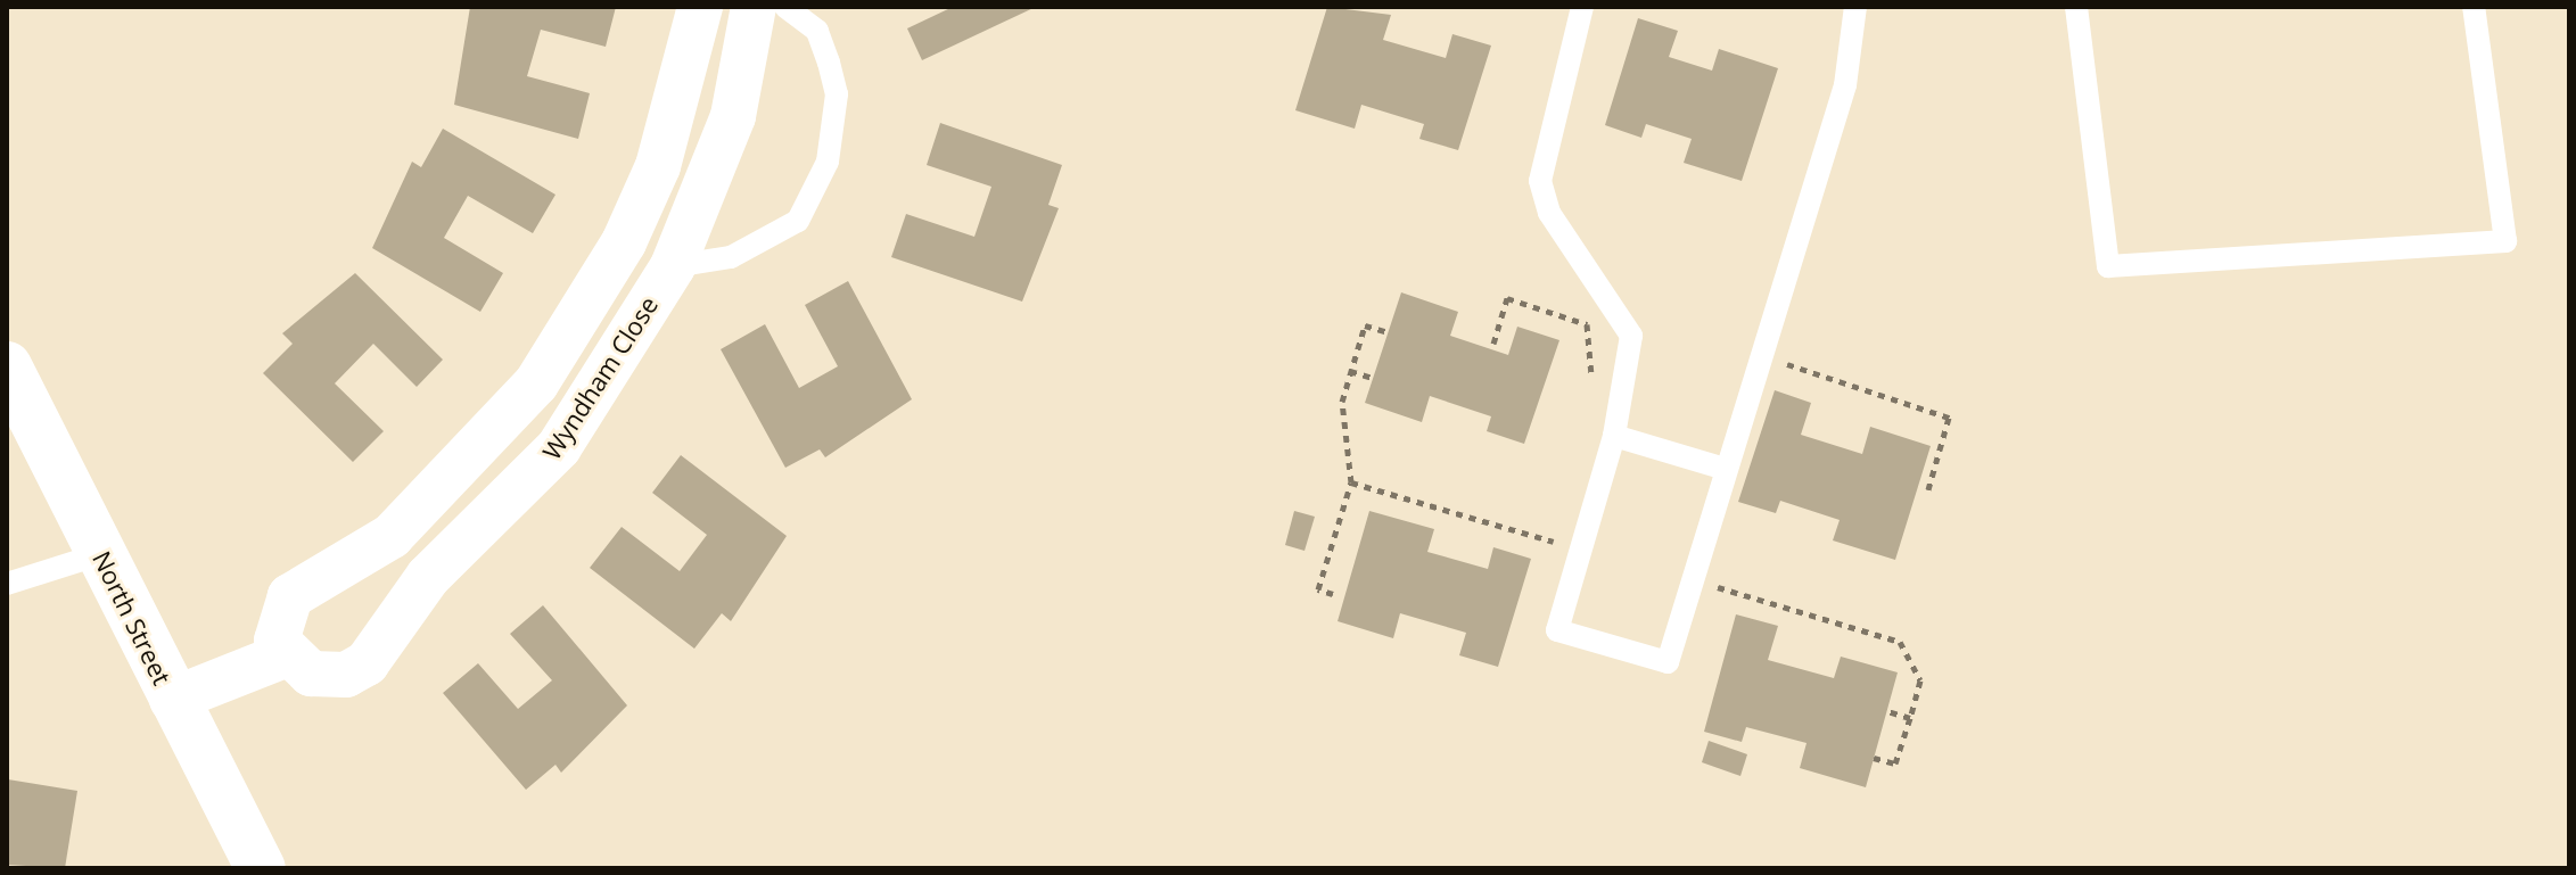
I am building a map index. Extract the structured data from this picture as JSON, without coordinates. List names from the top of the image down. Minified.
{"streets":{"main road":["North Street"],"street":["Wyndham Close"]}}
